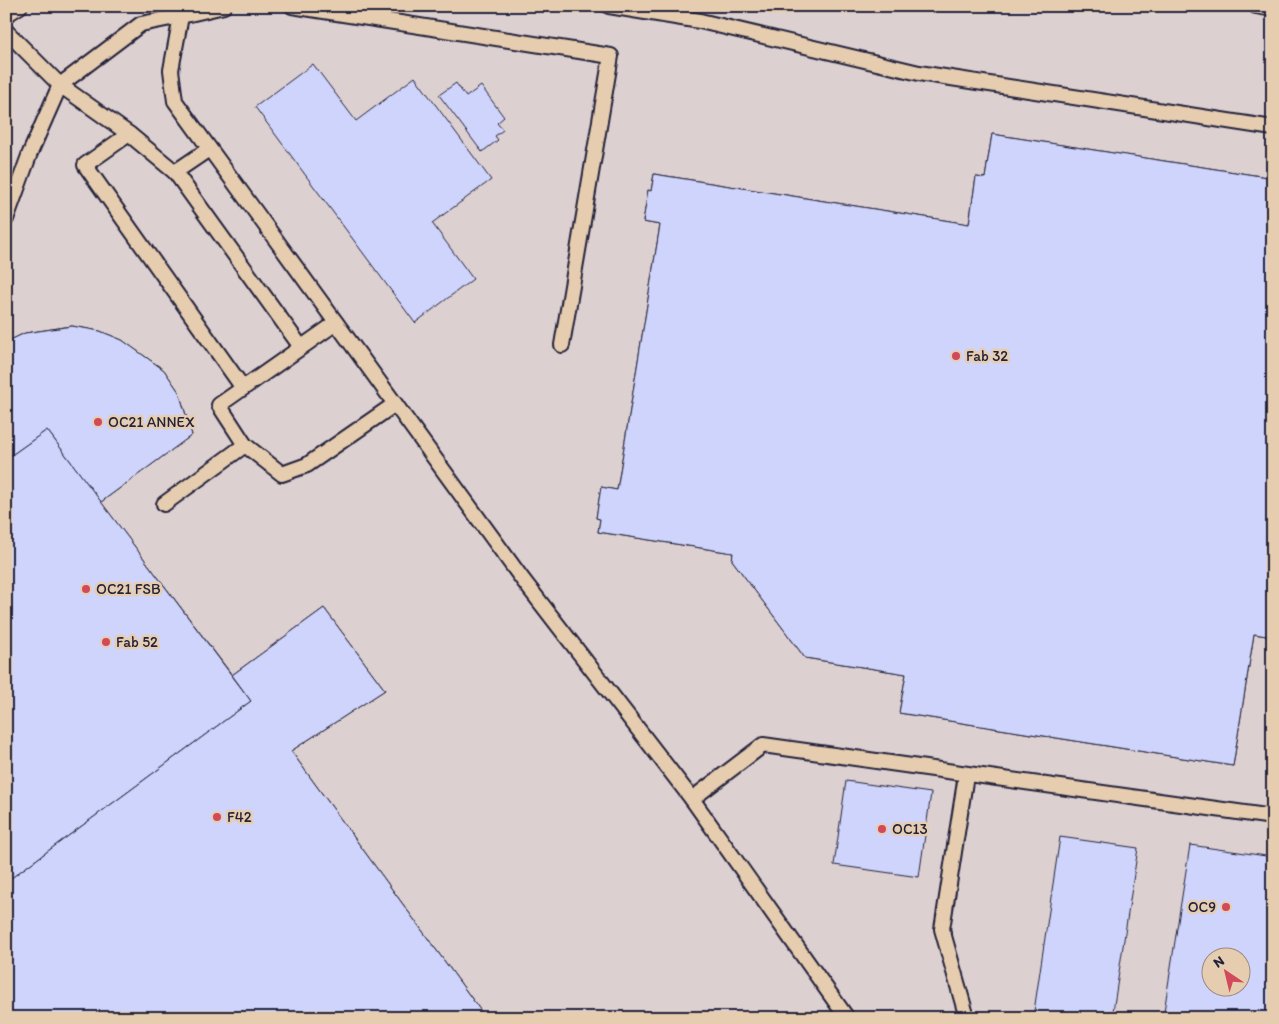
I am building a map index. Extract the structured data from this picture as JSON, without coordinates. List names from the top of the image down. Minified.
{"places":["Fab 32","OC21 ANNEX","OC21 FSB","Fab 52","F42","OC13","OC9"],"north":"top left"}
